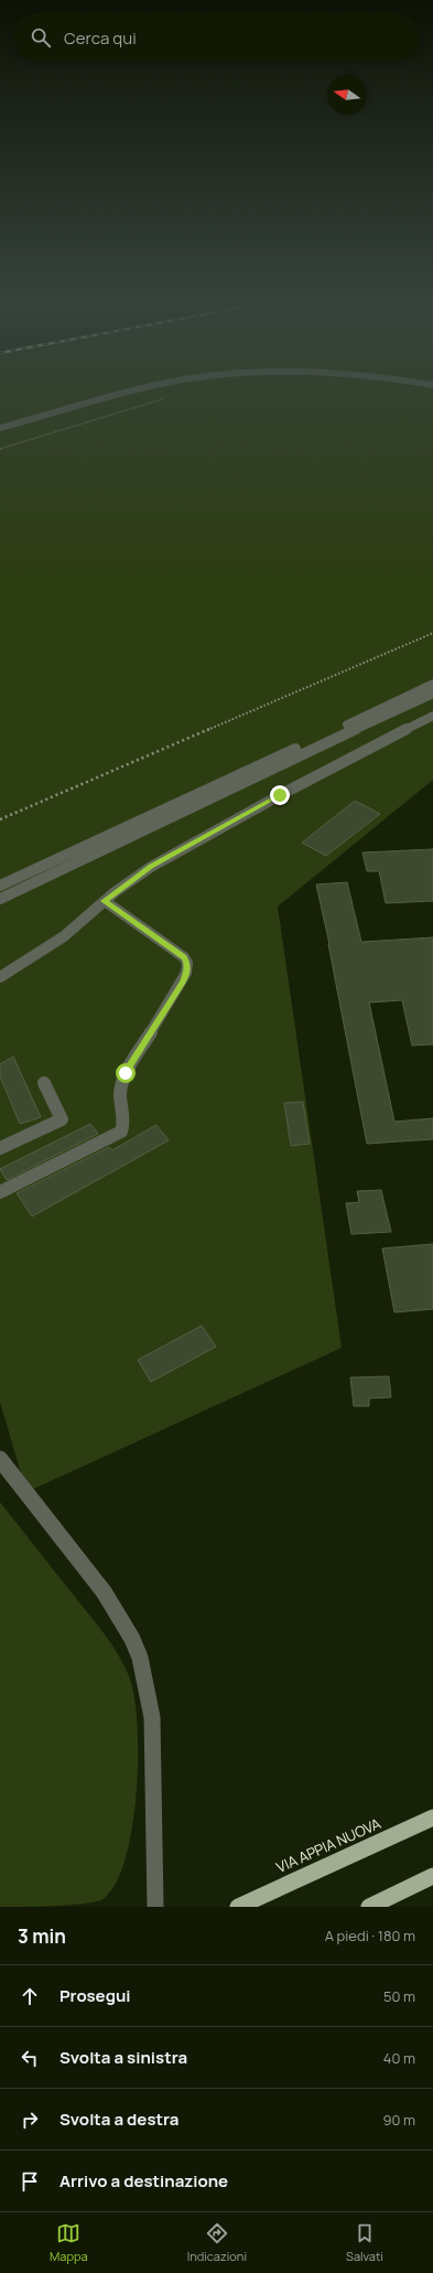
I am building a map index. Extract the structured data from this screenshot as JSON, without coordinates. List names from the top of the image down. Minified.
{"streets":{"main road":["VIA APPIA NUOVA"]},"north":"left","page":{"search":"Cerca qui","heading":["3 min","A piedi · 180 m"],"list":[["Prosegui","50 m"],["Svolta a sinistra","40 m"],["Svolta a destra","90 m"],"Arrivo a destinazione"],"nav":["Mappa","Indicazioni","Salvati"]}}
